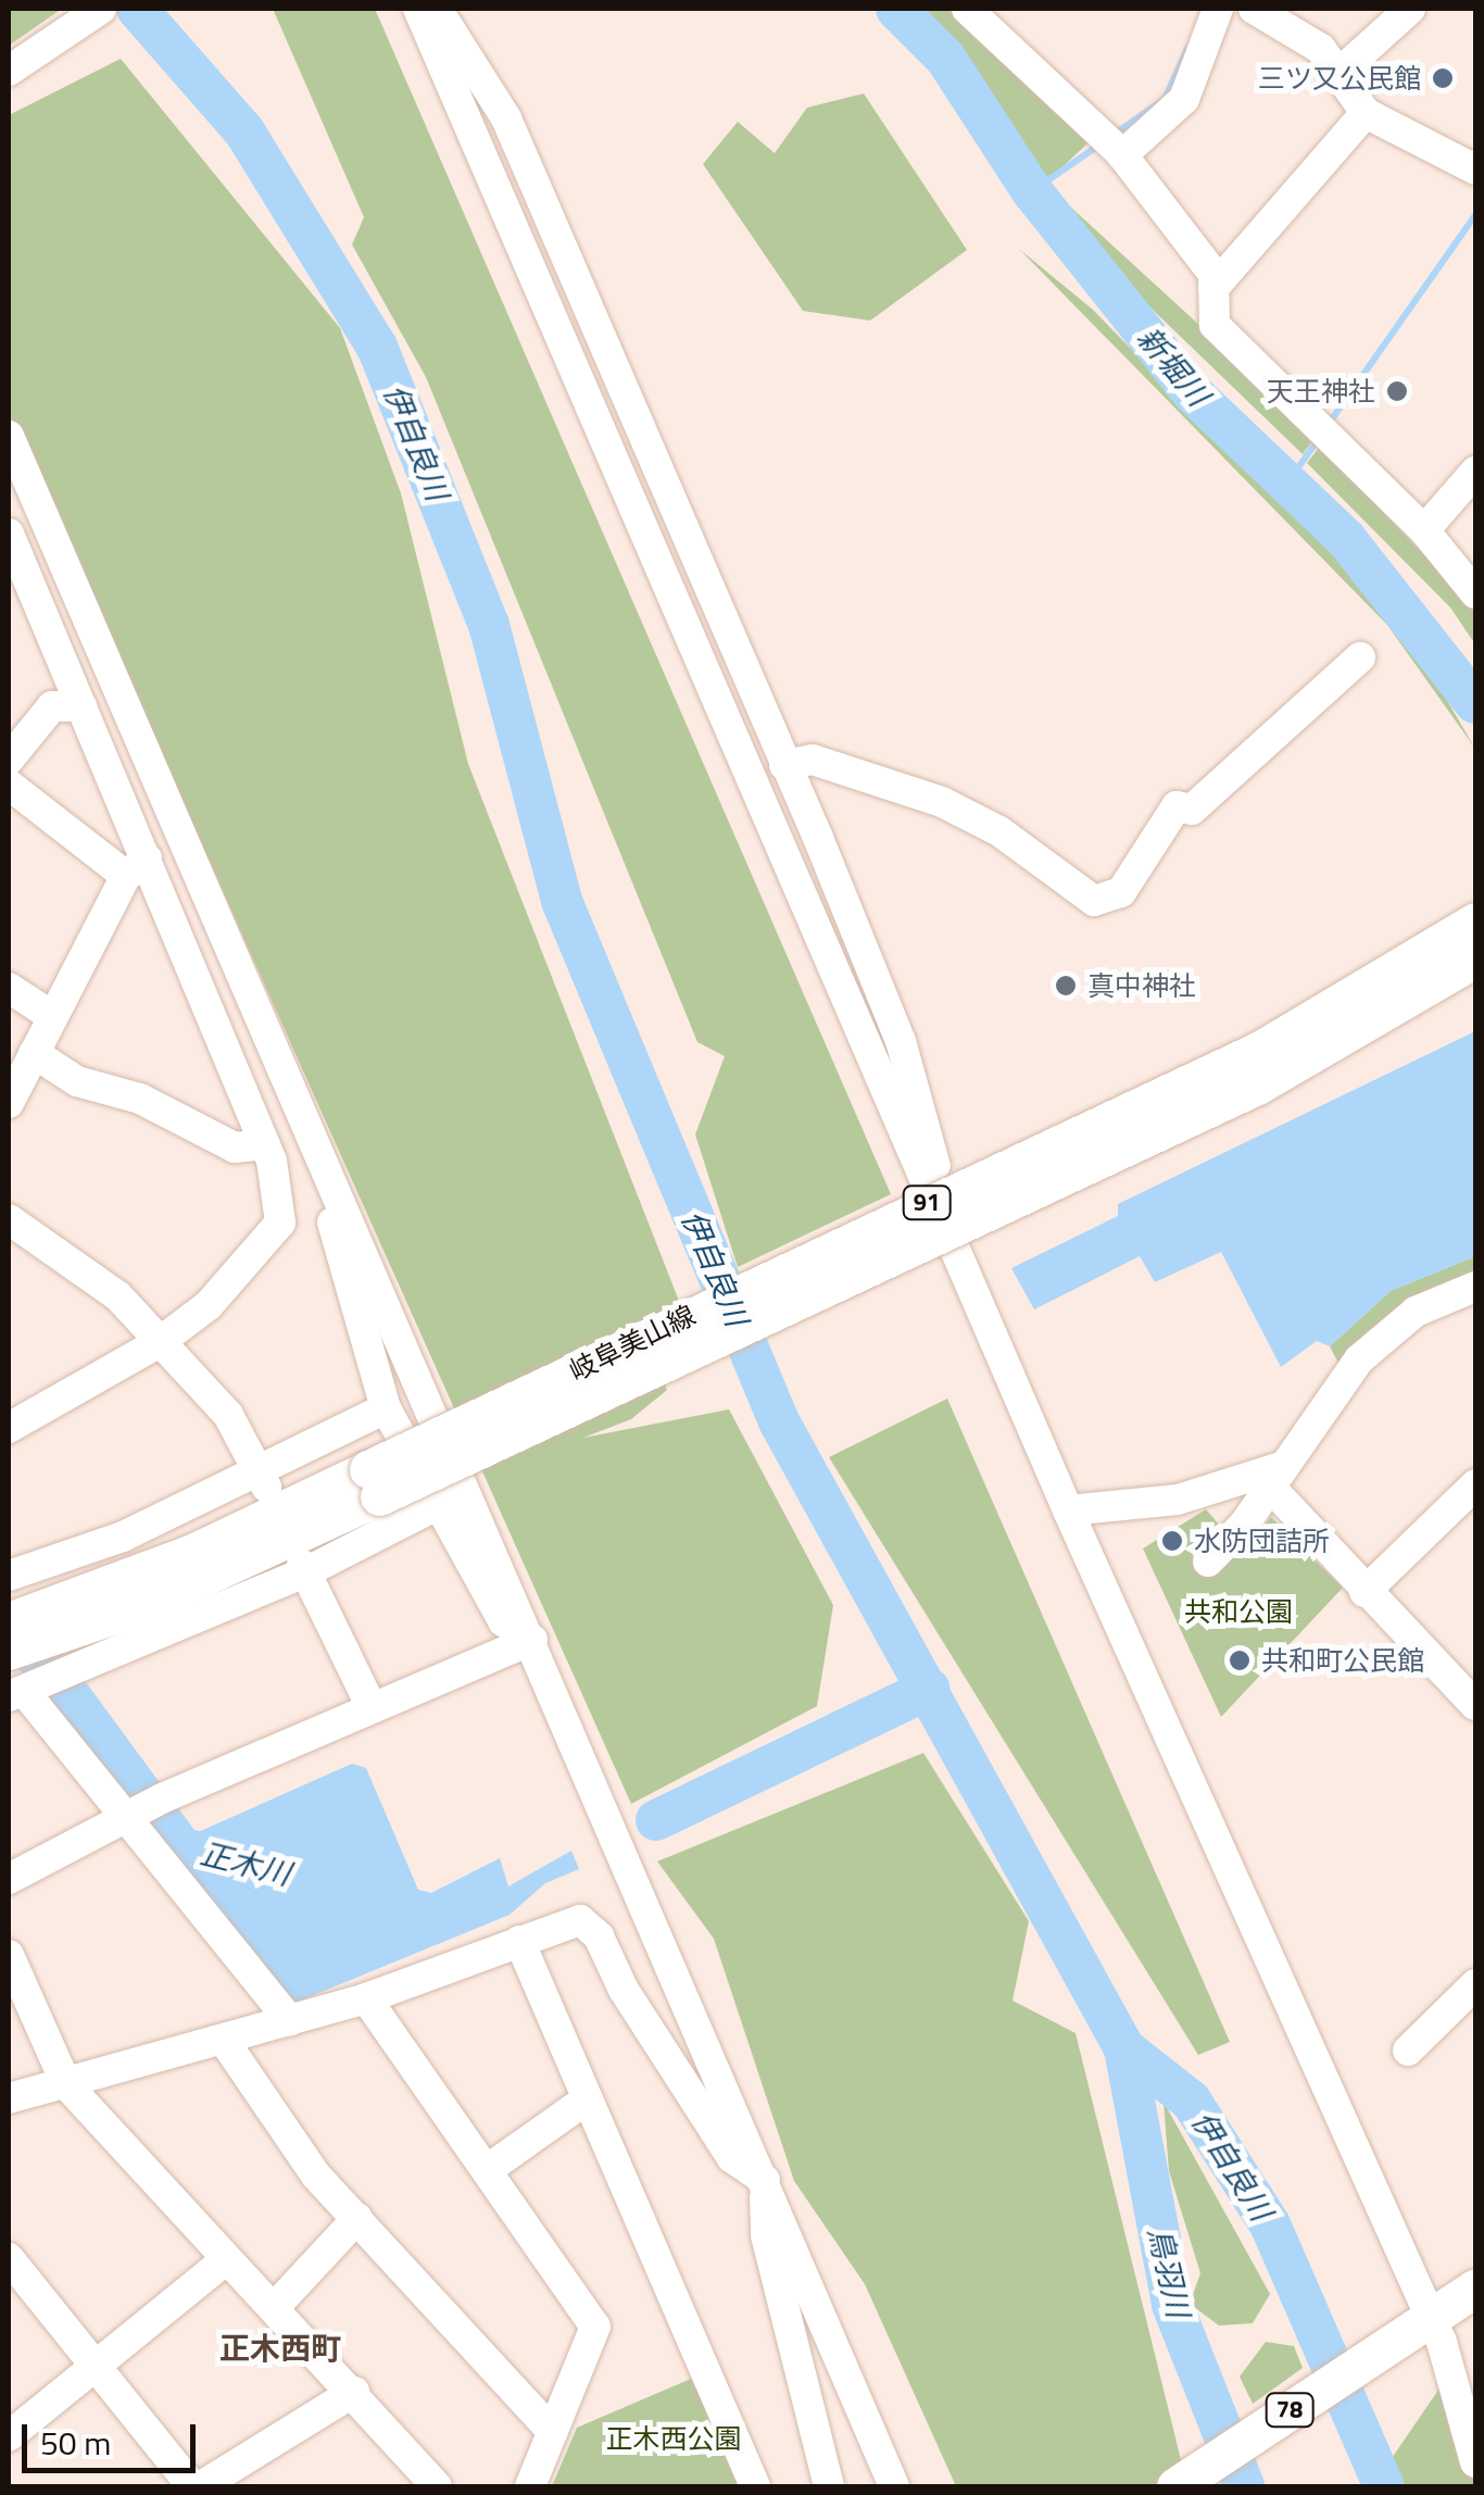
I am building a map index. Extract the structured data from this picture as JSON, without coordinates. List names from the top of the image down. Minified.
{"streets":{"main road":["91","岐阜美山線","78"]},"districts":["正木西町"],"water":["新堀川","伊自良川","正木川","鳥羽川"],"parks":["共和公園","正木西公園"],"places":["三ツ又公民館","天王神社","真中神社","水防団詰所","共和町公民館"],"scale_bar":"50 m"}
